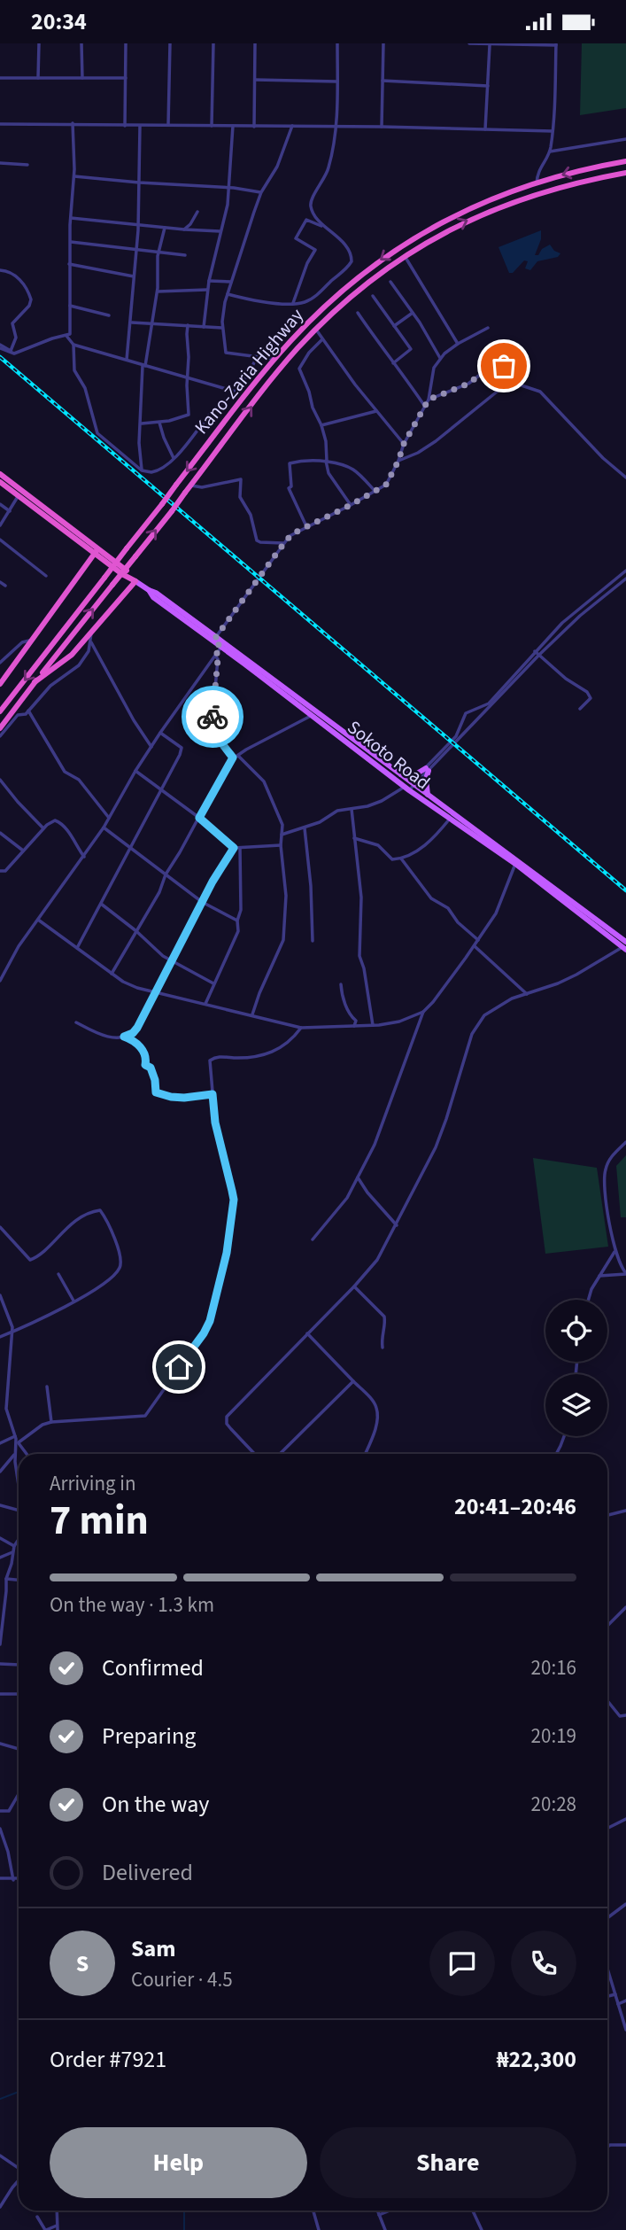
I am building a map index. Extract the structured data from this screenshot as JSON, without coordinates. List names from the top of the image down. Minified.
{"streets":{"highway":["Kano-Zaria Highway"],"main road":["Sokoto Road"]},"page":{"status":"20:34","heading":["7 min","Arriving in","20:41–20:46"],"panel":["Sam","Courier · 4.5","Order #7921","₦22,300"],"bar":"On the way · 1.3 km","list":[["Confirmed","20:16"],["Preparing","20:19"],["On the way","20:28"],"Delivered"],"round":"S","buttons":["Help","Share"]}}
